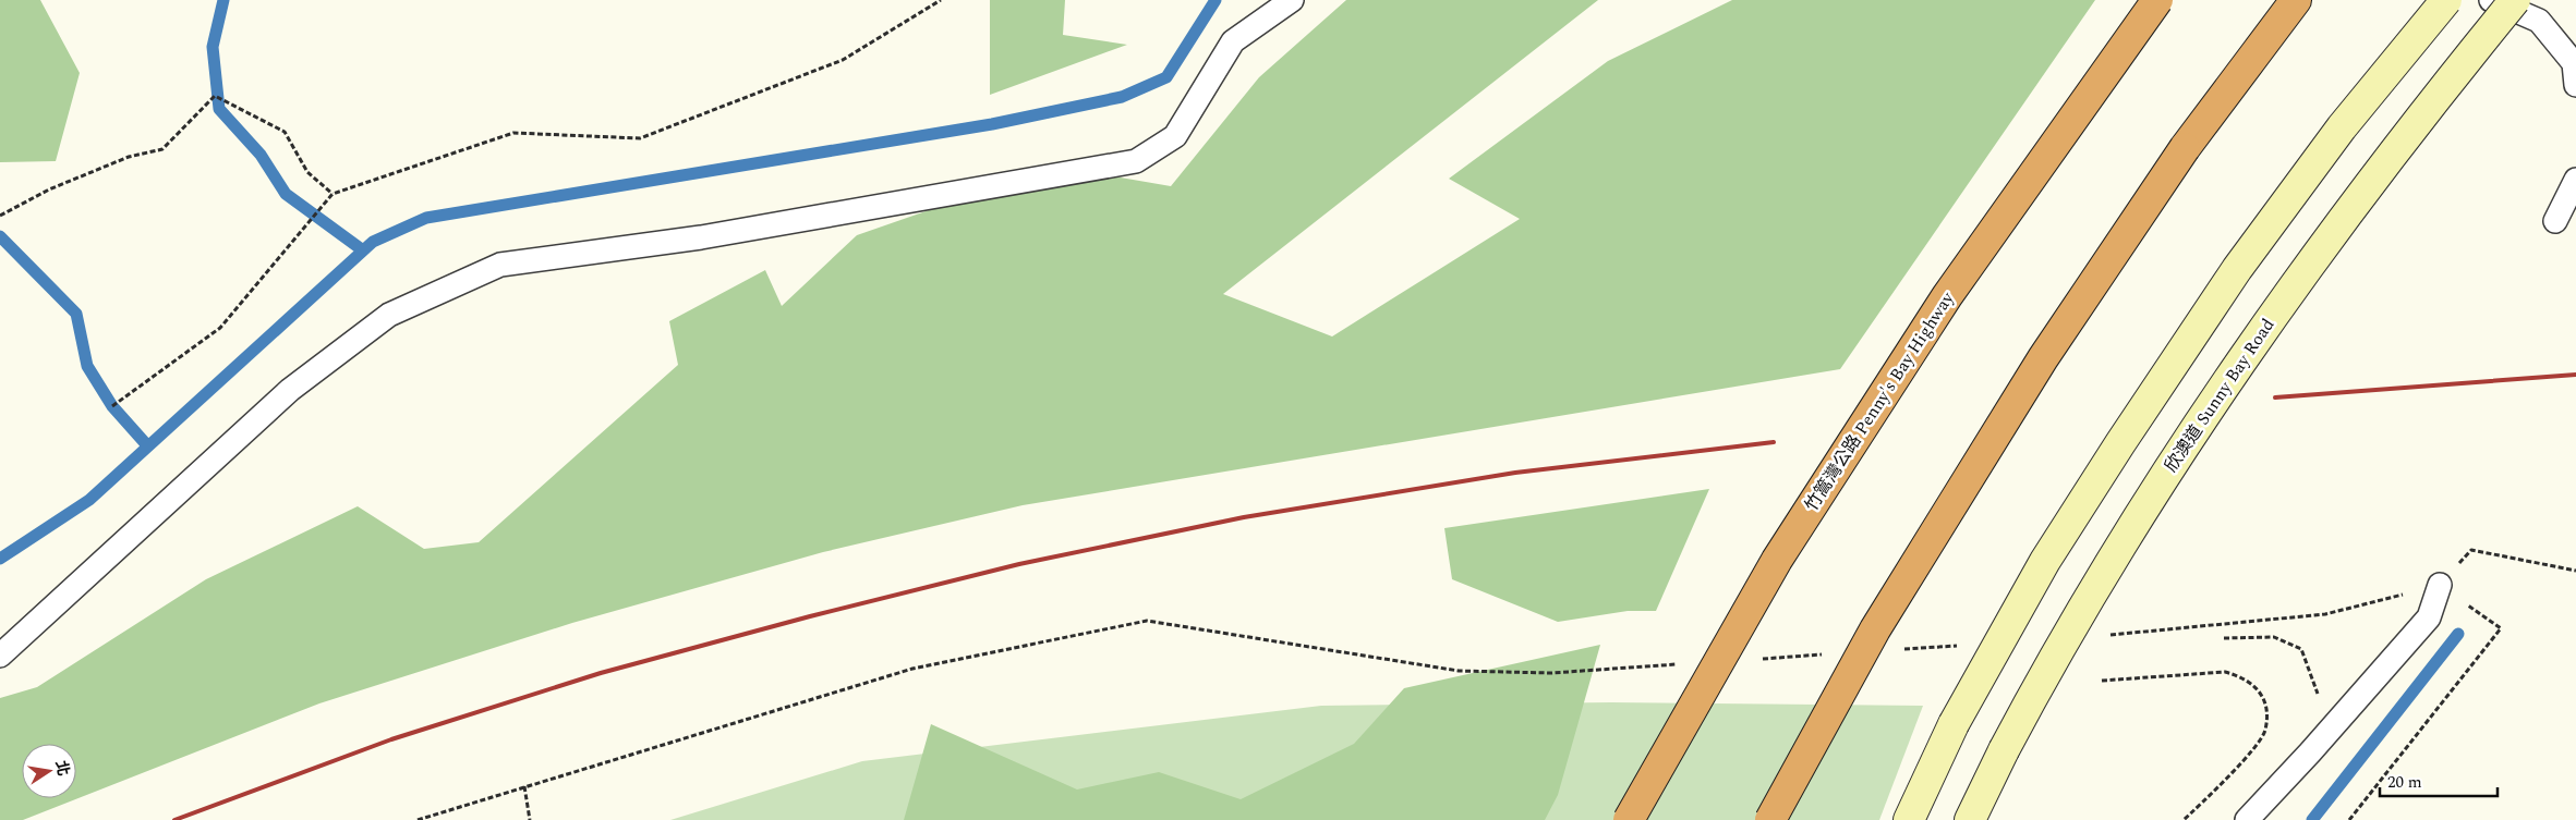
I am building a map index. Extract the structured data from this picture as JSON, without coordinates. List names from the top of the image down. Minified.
{"streets":{"highway":["竹篙灣公路 Penny's Bay Highway"],"main road":["欣澳道 Sunny Bay Road"]},"scale_bar":"20 m","north":"right"}
